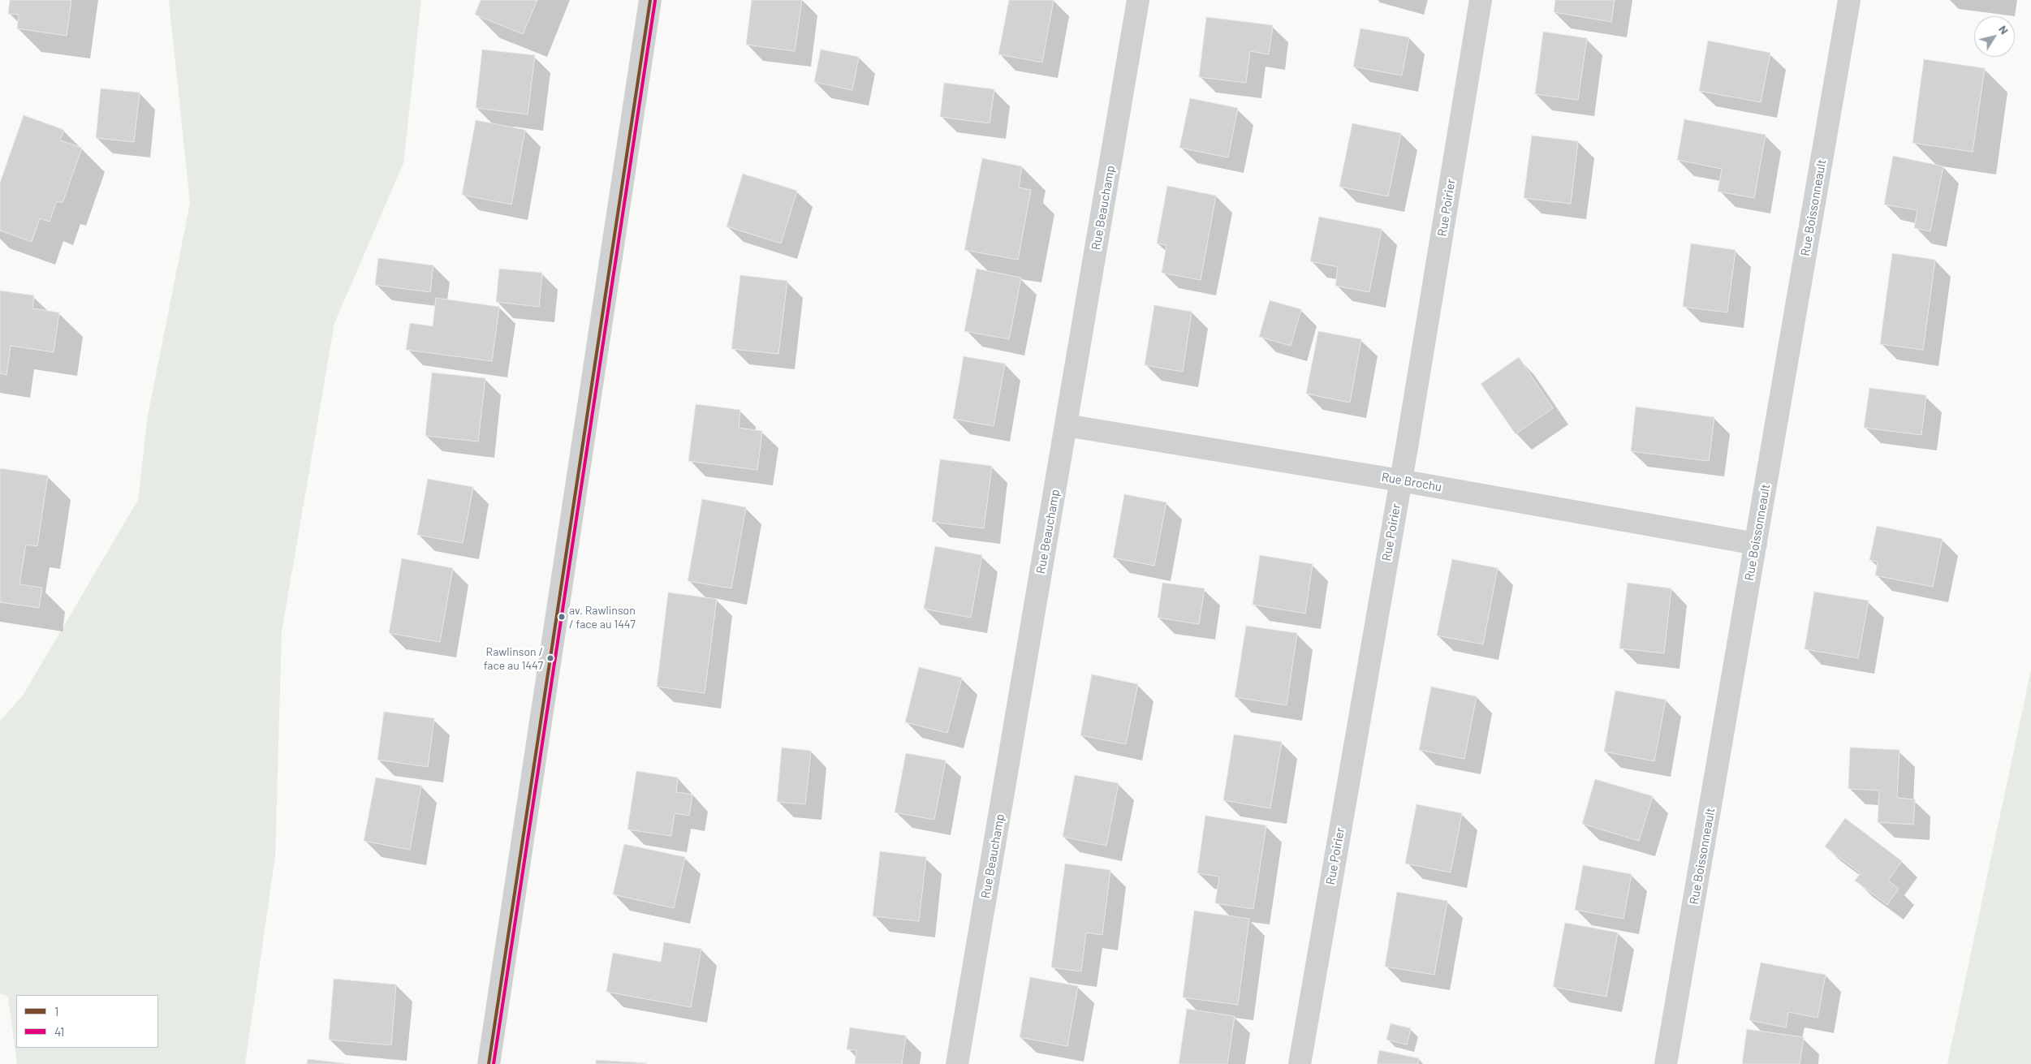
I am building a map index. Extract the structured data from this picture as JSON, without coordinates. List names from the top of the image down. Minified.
{"streets":{"street":["Rue Beauchamp","Rue Poirier","Rue Boissonneault","Rue Brochu"]},"crossings":[["Rue Beauchamp","Rue Brochu"],["Rue Poirier","Rue Brochu"],["Rue Boissonneault","Rue Brochu"]],"places":["av. Rawlinson / face au 1447","Rawlinson / face au 1447"],"lines":["transit line 1","transit line 41"],"legend":["1","41"],"north":"top right"}
